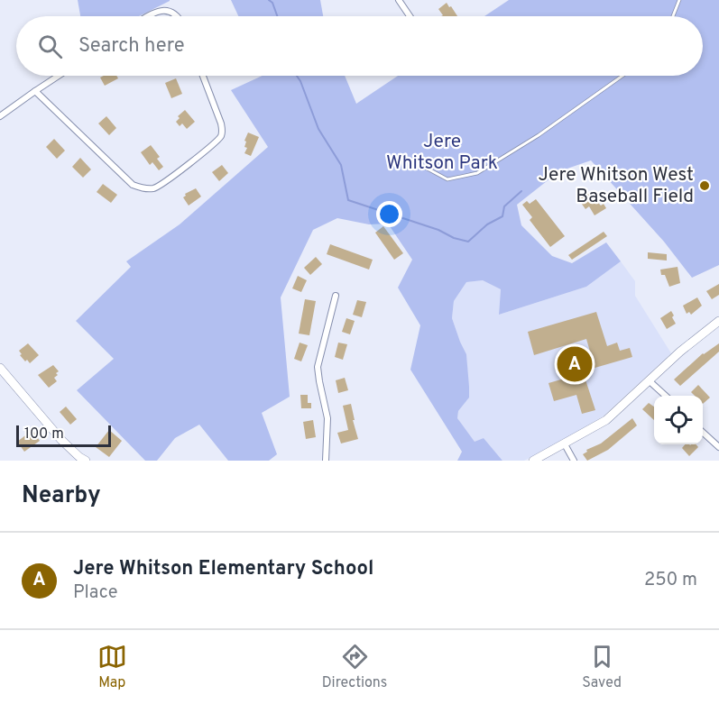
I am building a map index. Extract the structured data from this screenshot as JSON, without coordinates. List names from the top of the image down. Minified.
{"parks":["Jere Whitson Park"],"places":["Jere Whitson West Baseball Field"],"scale_bar":"100 m","page":{"search":"Search here","pins":"A","scale":"100 m","heading":"Nearby","list":[{"mark":"A","name":"Jere Whitson Elementary School","note":"Place","value":"250 m"}],"nav":["Map","Directions","Saved"]}}
